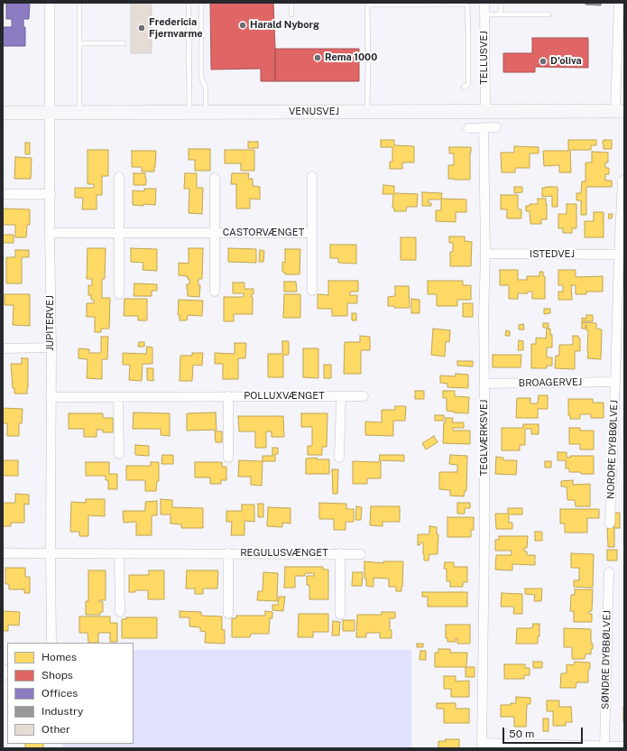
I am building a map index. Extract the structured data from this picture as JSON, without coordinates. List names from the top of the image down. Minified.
{"streets":{"street":["TELLUSVEJ","VENUSVEJ","CASTORVÆNGET","ISTEDVEJ","JUPITERVEJ","BROAGERVEJ","POLLUXVÆNGET","TEGLVÆRKSVEJ","NORDRE DYBBØLVEJ","REGULUSVÆNGET","SØNDRE DYBBØLVEJ"]},"crossings":[["TELLUSVEJ","VENUSVEJ"],["VENUSVEJ","JUPITERVEJ"],["CASTORVÆNGET","JUPITERVEJ"],["ISTEDVEJ","TEGLVÆRKSVEJ"],["ISTEDVEJ","NORDRE DYBBØLVEJ"],["JUPITERVEJ","POLLUXVÆNGET"],["JUPITERVEJ","REGULUSVÆNGET"],["BROAGERVEJ","TEGLVÆRKSVEJ"],["BROAGERVEJ","NORDRE DYBBØLVEJ"]],"places":["Harald Nyborg","Fredericia Fjernvarme","Rema 1000","D'oliva"],"legend":["Homes","Shops","Offices","Industry","Other"],"scale_bar":"50 m"}
